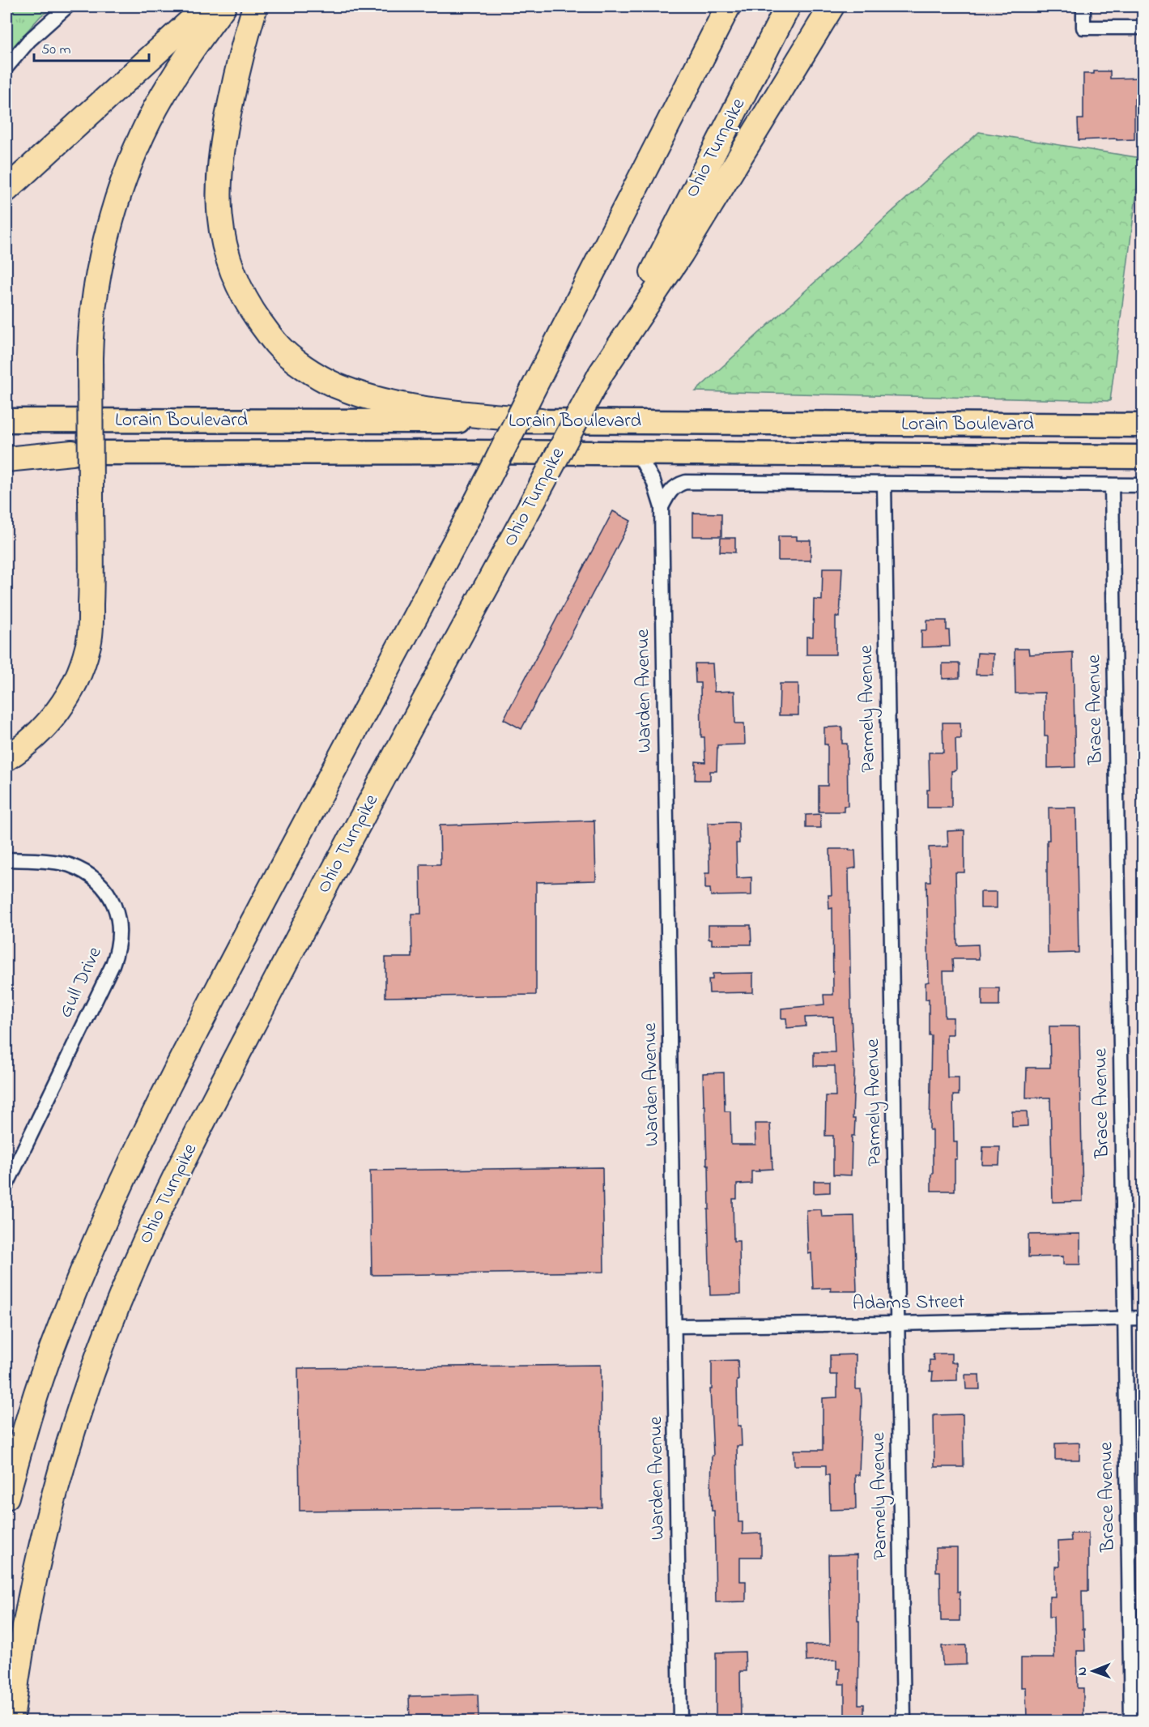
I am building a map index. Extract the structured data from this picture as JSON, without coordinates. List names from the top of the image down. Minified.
{"streets":{"highway":["Ohio Turnpike","Lorain Boulevard"],"street":["Warden Avenue","Parmely Avenue","Brace Avenue","Gull Drive","Adams Street"]},"crossings":[["Lorain Boulevard","Warden Avenue"],["Warden Avenue","Adams Street"],["Parmely Avenue","Adams Street"],["Brace Avenue","Adams Street"]],"scale_bar":"50 m","north":"left"}
